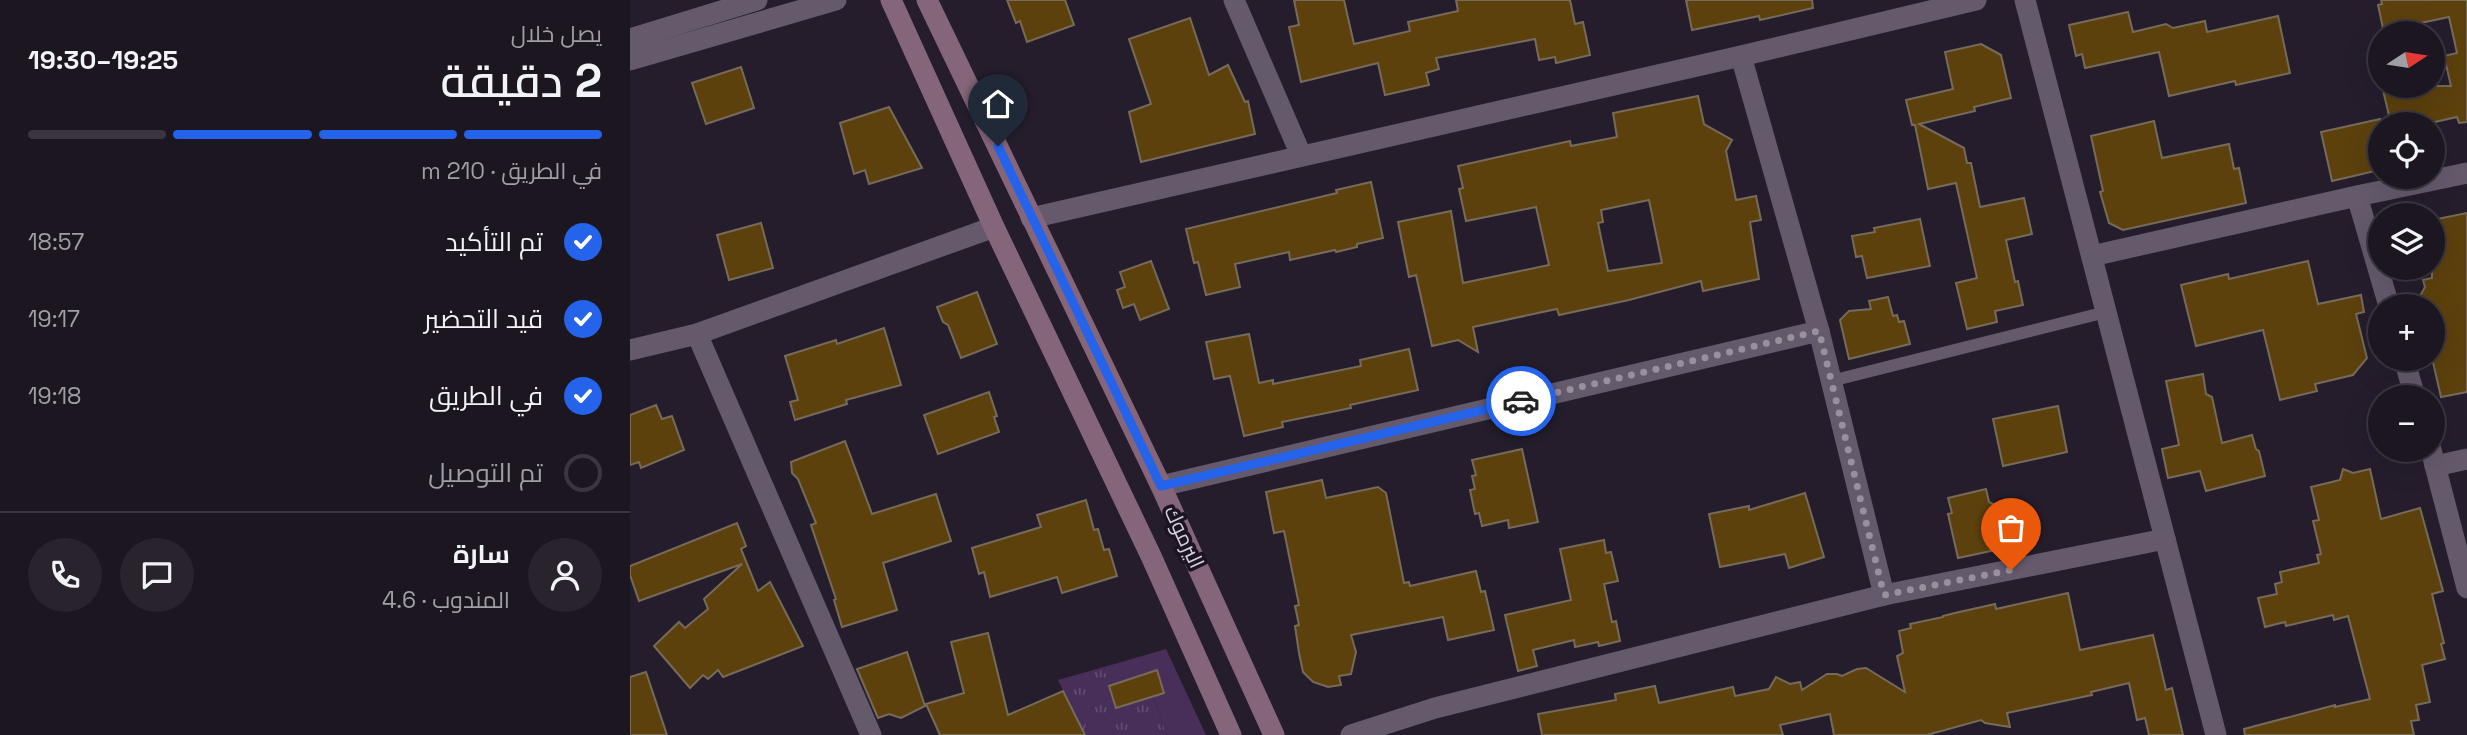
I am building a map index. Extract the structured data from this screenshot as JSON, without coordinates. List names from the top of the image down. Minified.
{"streets":{"street":["اليرموك"]},"north":"right","page":{"heading":["2 دقيقة","يصل خلال","19:25–19:30"],"panel":["سارة","المندوب · 4.6"],"map_buttons":["+","−"],"bar":"في الطريق · 210 m","list":[["تم التأكيد","18:57"],["قيد التحضير","19:17"],["في الطريق","19:18"],"تم التوصيل"]}}
